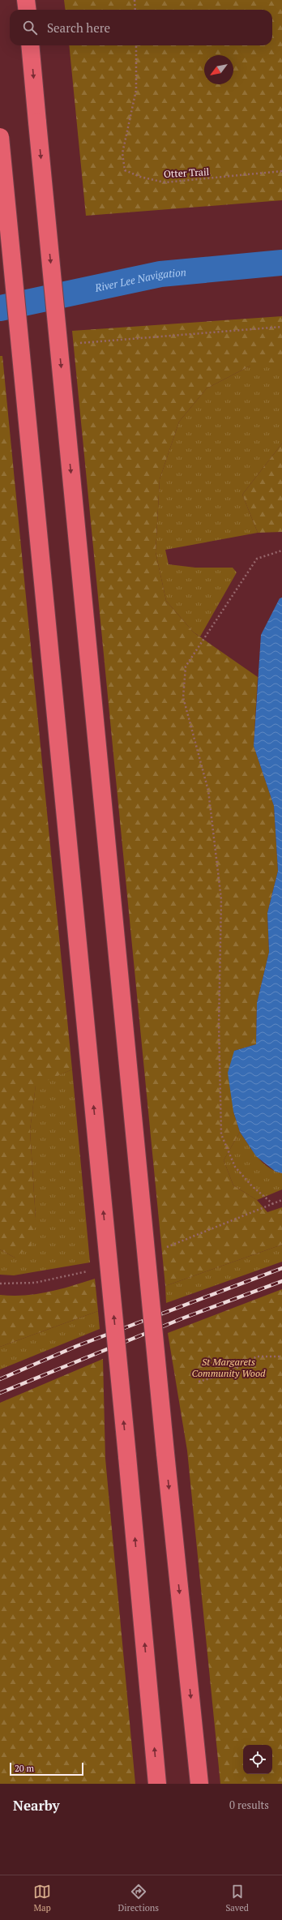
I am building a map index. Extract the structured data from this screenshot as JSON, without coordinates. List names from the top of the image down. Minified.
{"streets":{"path":["Otter Trail"]},"water":["River Lee Navigation"],"parks":["St Margarets Community Wood"],"scale_bar":"20 m","north":"bottom left","page":{"search":"Search here","scale":"20 m","heading":["Nearby","0 results"],"nav":["Map","Directions","Saved"]}}
